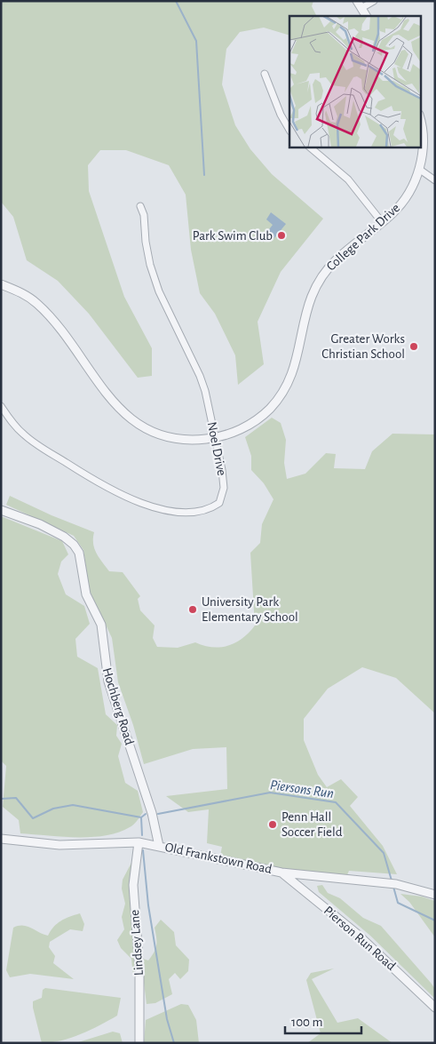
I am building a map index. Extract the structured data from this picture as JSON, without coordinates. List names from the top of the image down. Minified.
{"streets":{"street":["College Park Drive","Noel Drive","Hochberg Road","Old Frankstown Road","Pierson Run Road","Lindsey Lane"]},"crossings":[["College Park Drive","Noel Drive"],["Hochberg Road","Old Frankstown Road"],["Old Frankstown Road","Pierson Run Road"],["Old Frankstown Road","Lindsey Lane"]],"water":["Piersons Run"],"places":["Park Swim Club","Greater Works Christian School","University Park Elementary School","Penn Hall Soccer Field"],"scale_bar":"100 m"}
